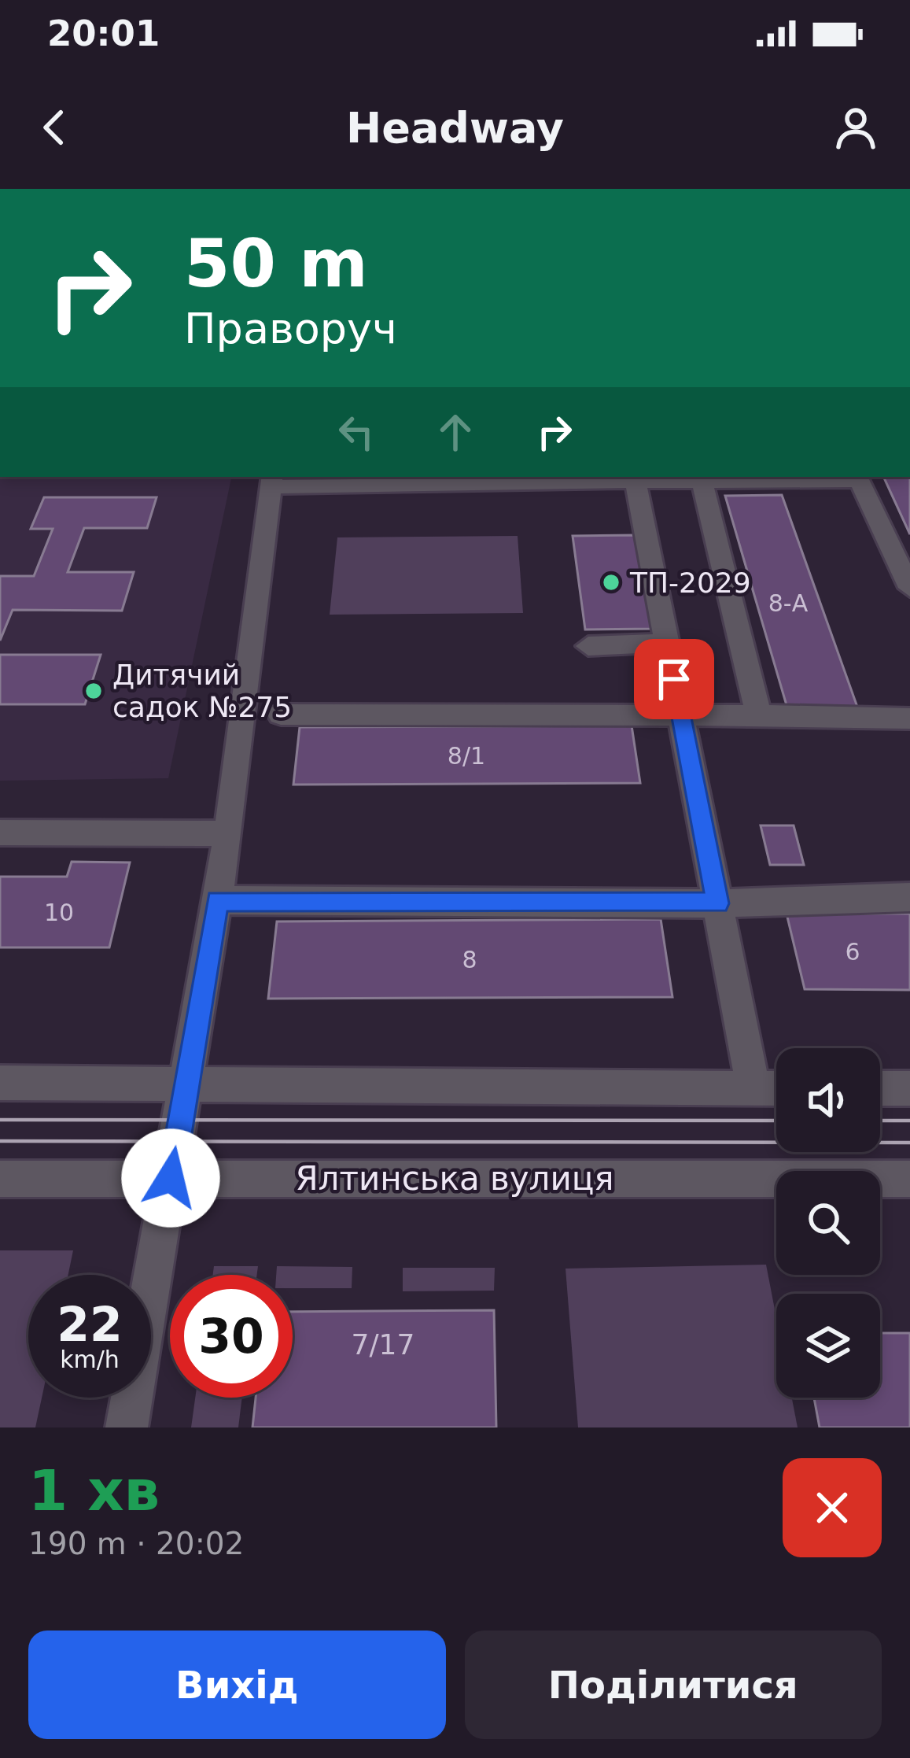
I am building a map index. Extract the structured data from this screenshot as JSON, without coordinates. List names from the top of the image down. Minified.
{"streets":{"street":["Ялтинська вулиця"]},"places":["ТП-2029","Дитячий садок №275"],"house_numbers":["8-А","8/1","10","6","8","7/17"],"page":{"status":"20:01","header":"Headway","turn":["50 m","Праворуч"],"speed":"22 km/h","limit":"30","heading":["1 хв","190 m · 20:02"],"buttons":["Вихід","Поділитися"]}}
